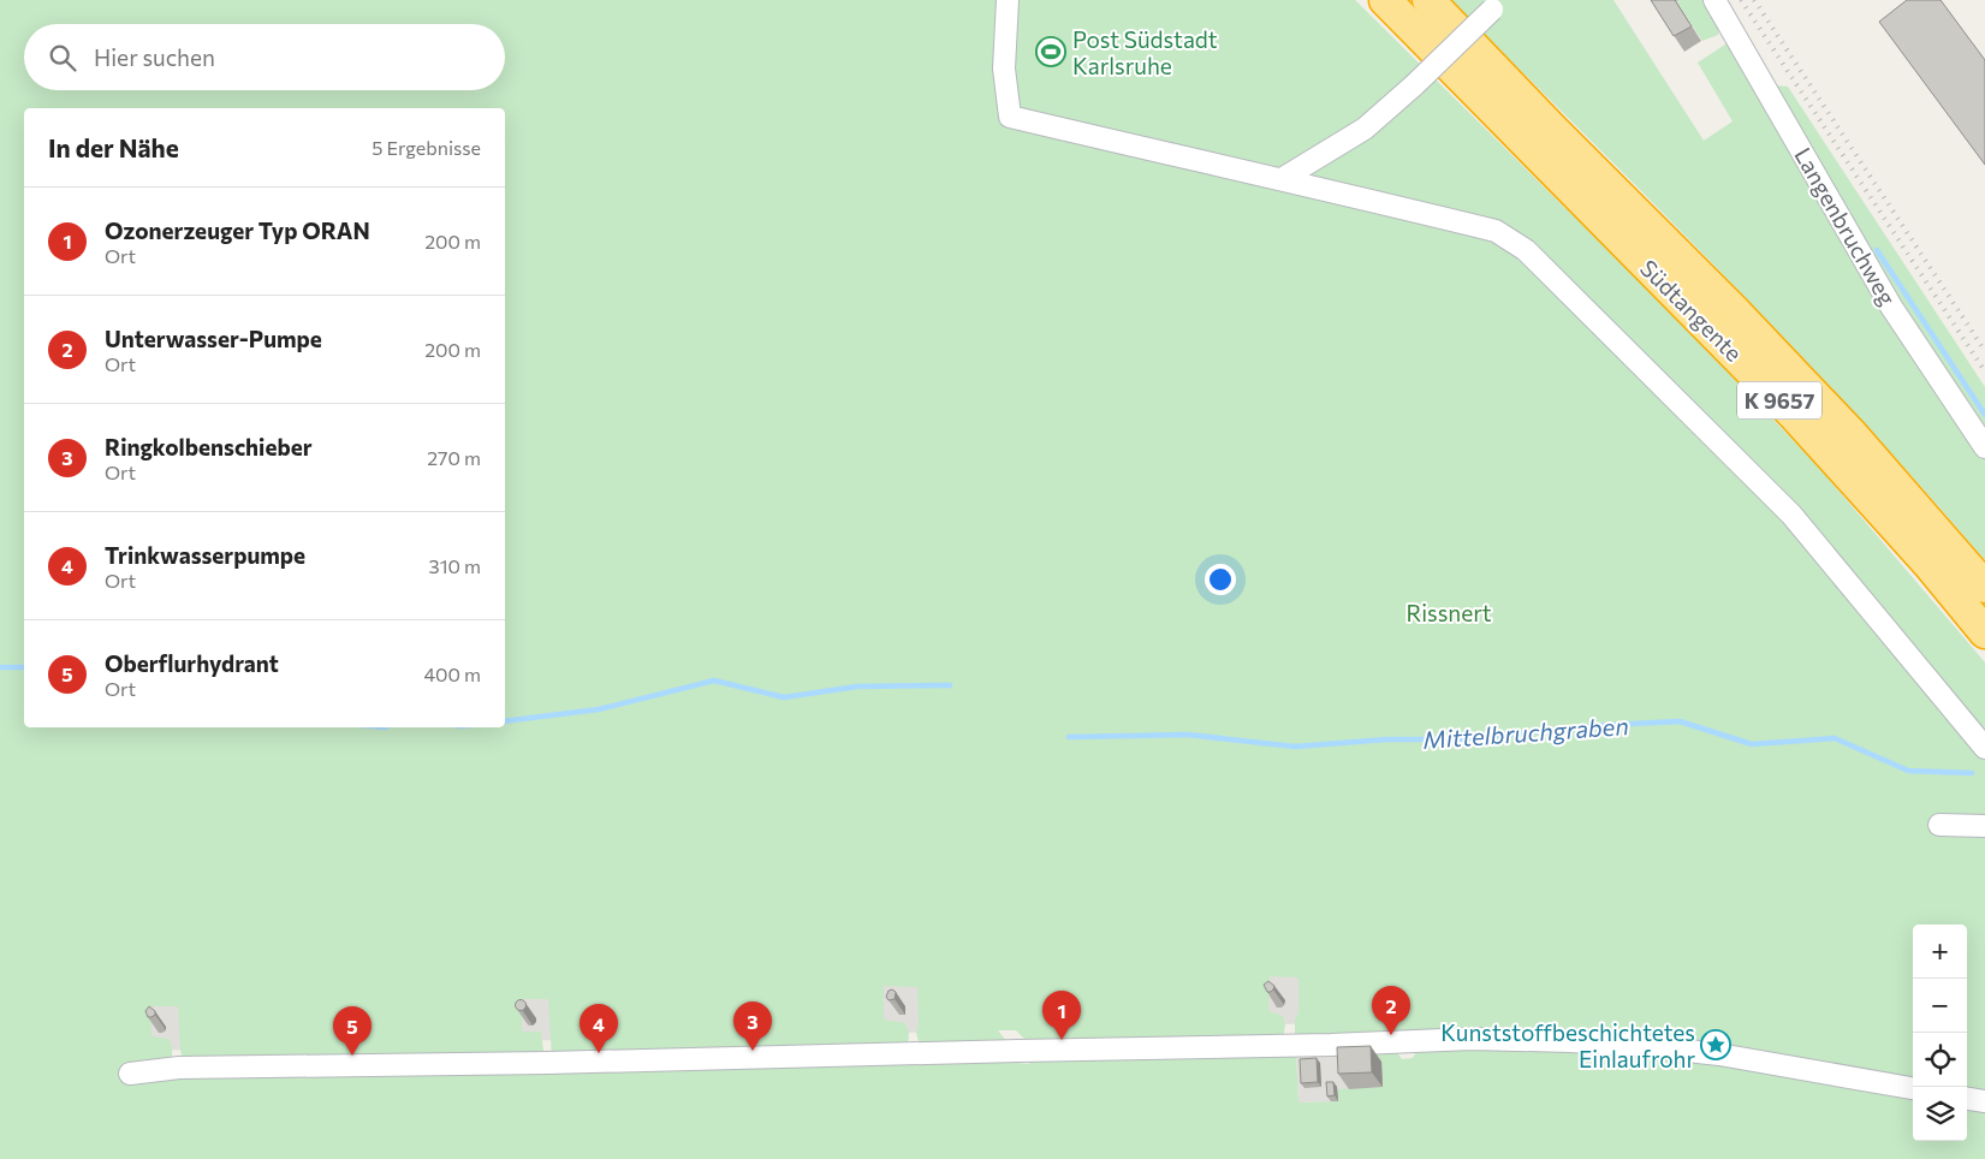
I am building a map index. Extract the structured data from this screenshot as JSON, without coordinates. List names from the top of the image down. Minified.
{"streets":{"highway":["Südtangente","K 9657"],"lane":["Langenbruchweg"]},"water":["Mittelbruchgraben"],"parks":["Rissnert"],"places":{"sports":["Post Südstadt Karlsruhe"],"place":["Kunststoffbeschichtetes Einlaufrohr"]},"page":{"search":"Hier suchen","heading":["In der Nähe","5 Ergebnisse"],"list":[{"mark":"1","name":"Ozonerzeuger Typ ORAN","note":"Ort","value":"200 m"},{"mark":"2","name":"Unterwasser-Pumpe","note":"Ort","value":"200 m"},{"mark":"3","name":"Ringkolbenschieber","note":"Ort","value":"270 m"},{"mark":"4","name":"Trinkwasserpumpe","note":"Ort","value":"310 m"},{"mark":"5","name":"Oberflurhydrant","note":"Ort","value":"400 m"}],"map_buttons":["+","−"],"pins":["2","1","3","4","5"]}}
